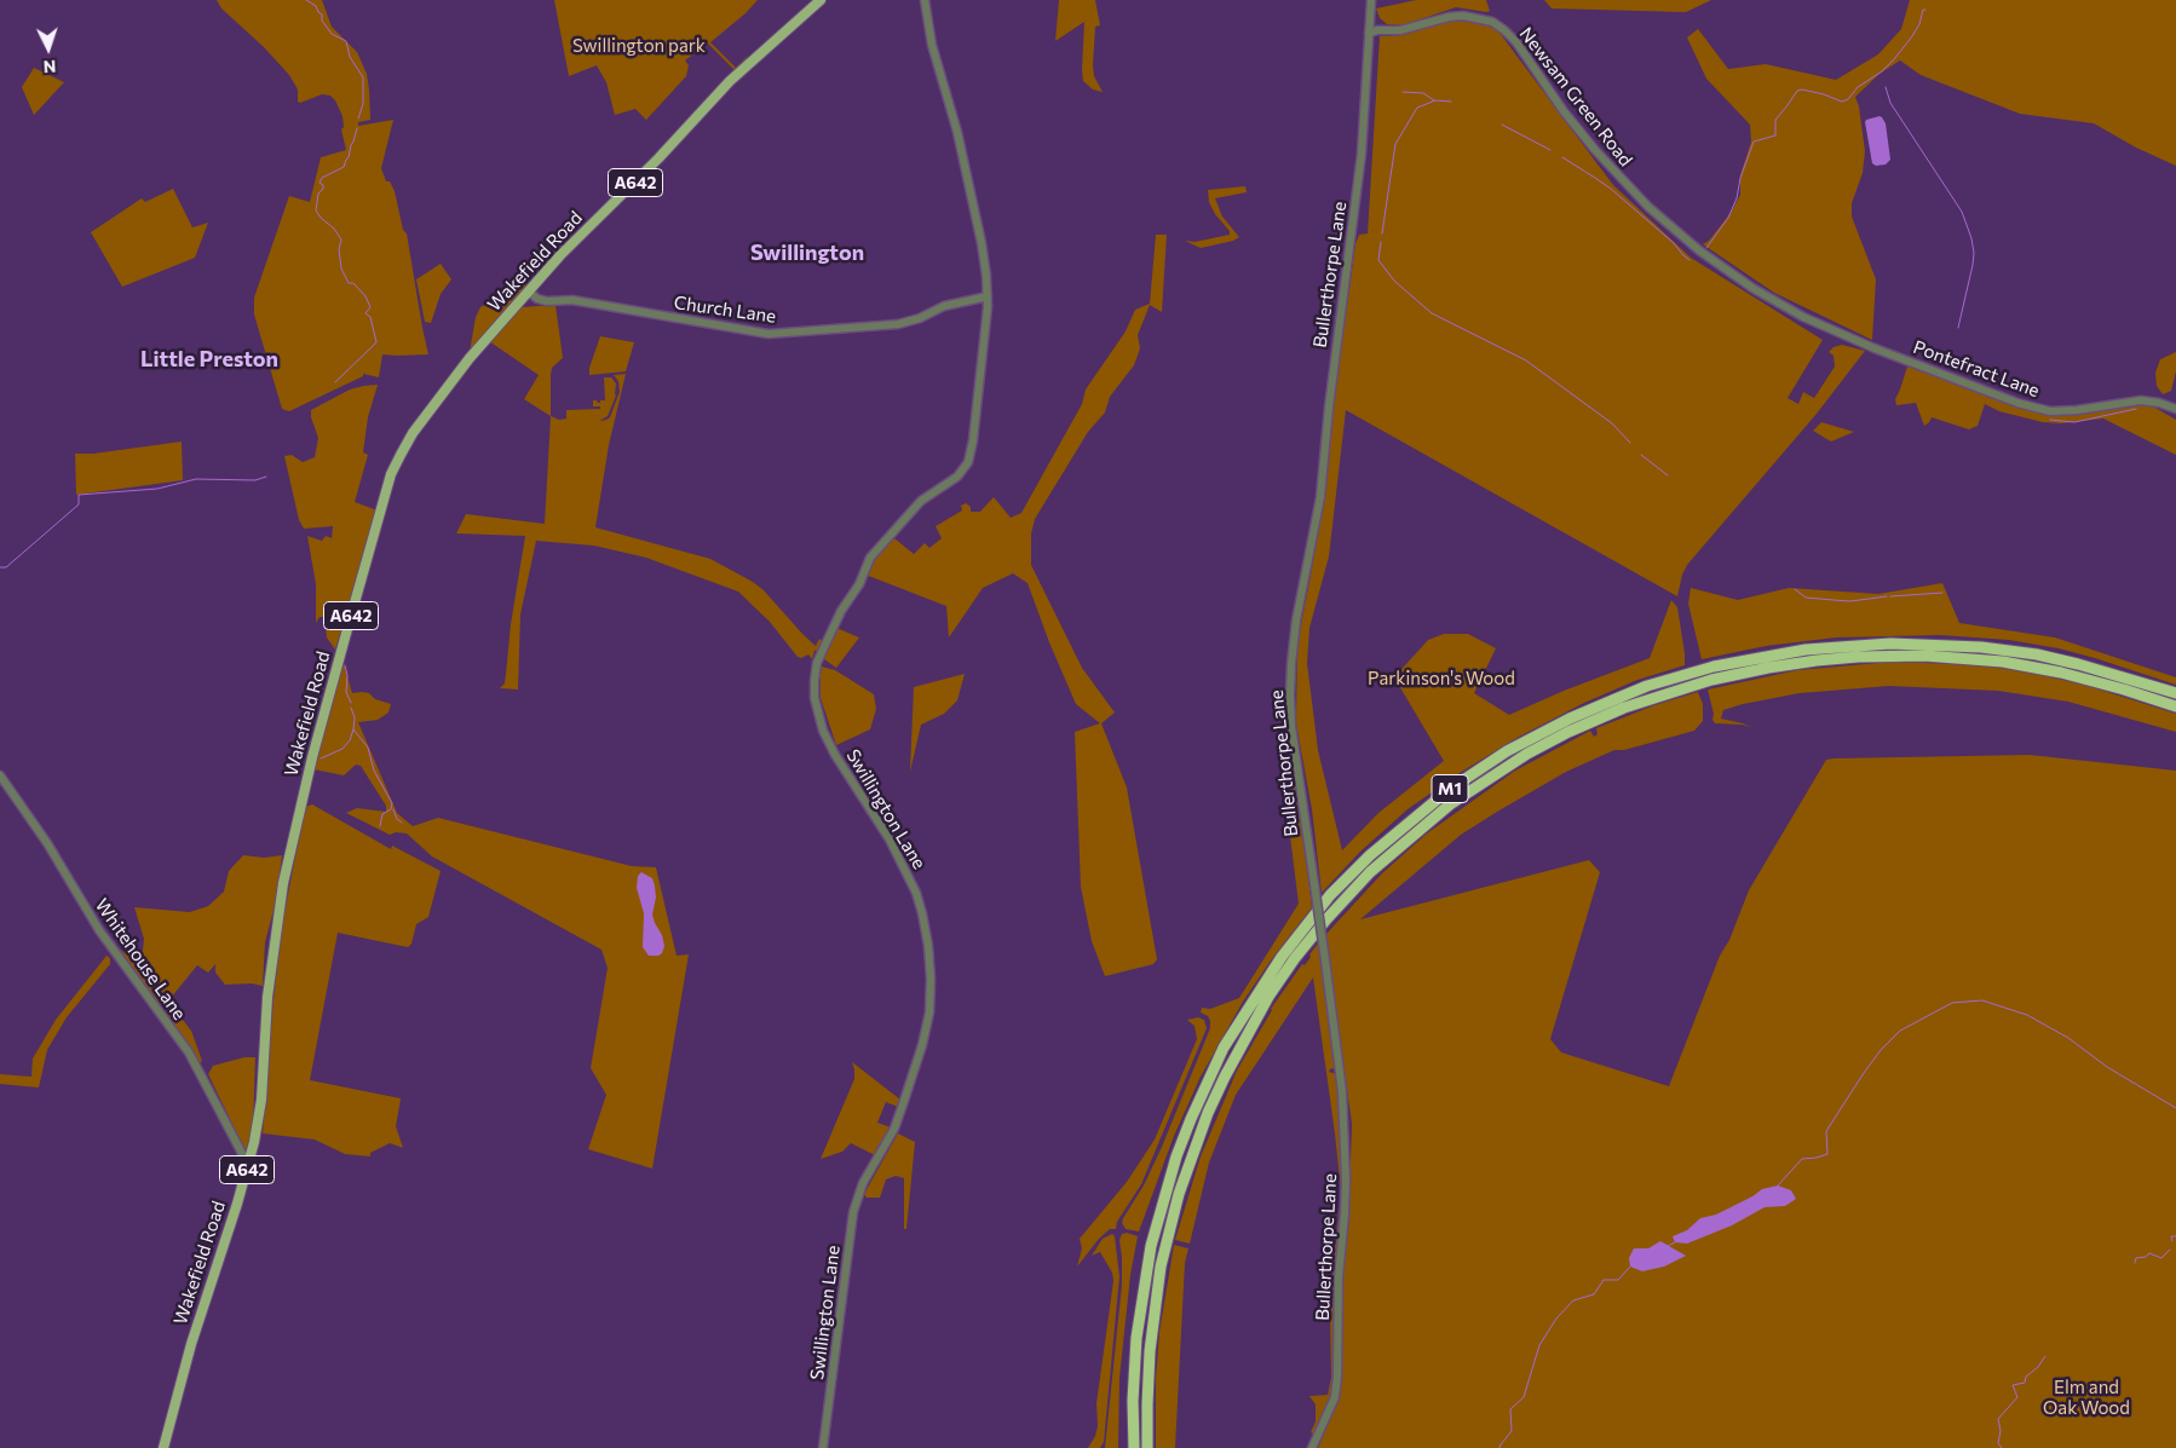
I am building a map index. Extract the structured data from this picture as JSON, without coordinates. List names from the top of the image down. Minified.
{"streets":{"highway":["M1"],"main road":["A642","Wakefield Road"],"street":["Newsam Green Road","Bullerthorpe Lane","Church Lane","Pontefract Lane","Swillington Lane","Whitehouse Lane"]},"crossings":[["Newsam Green Road","Bullerthorpe Lane"],["Newsam Green Road","Pontefract Lane"],["Wakefield Road","Church Lane"],["Wakefield Road","Whitehouse Lane"],["Church Lane","Swillington Lane"]],"districts":["Swillington","Little Preston"],"parks":["Swillington park","Parkinson's Wood","Elm and Oak Wood"],"north":"bottom"}
